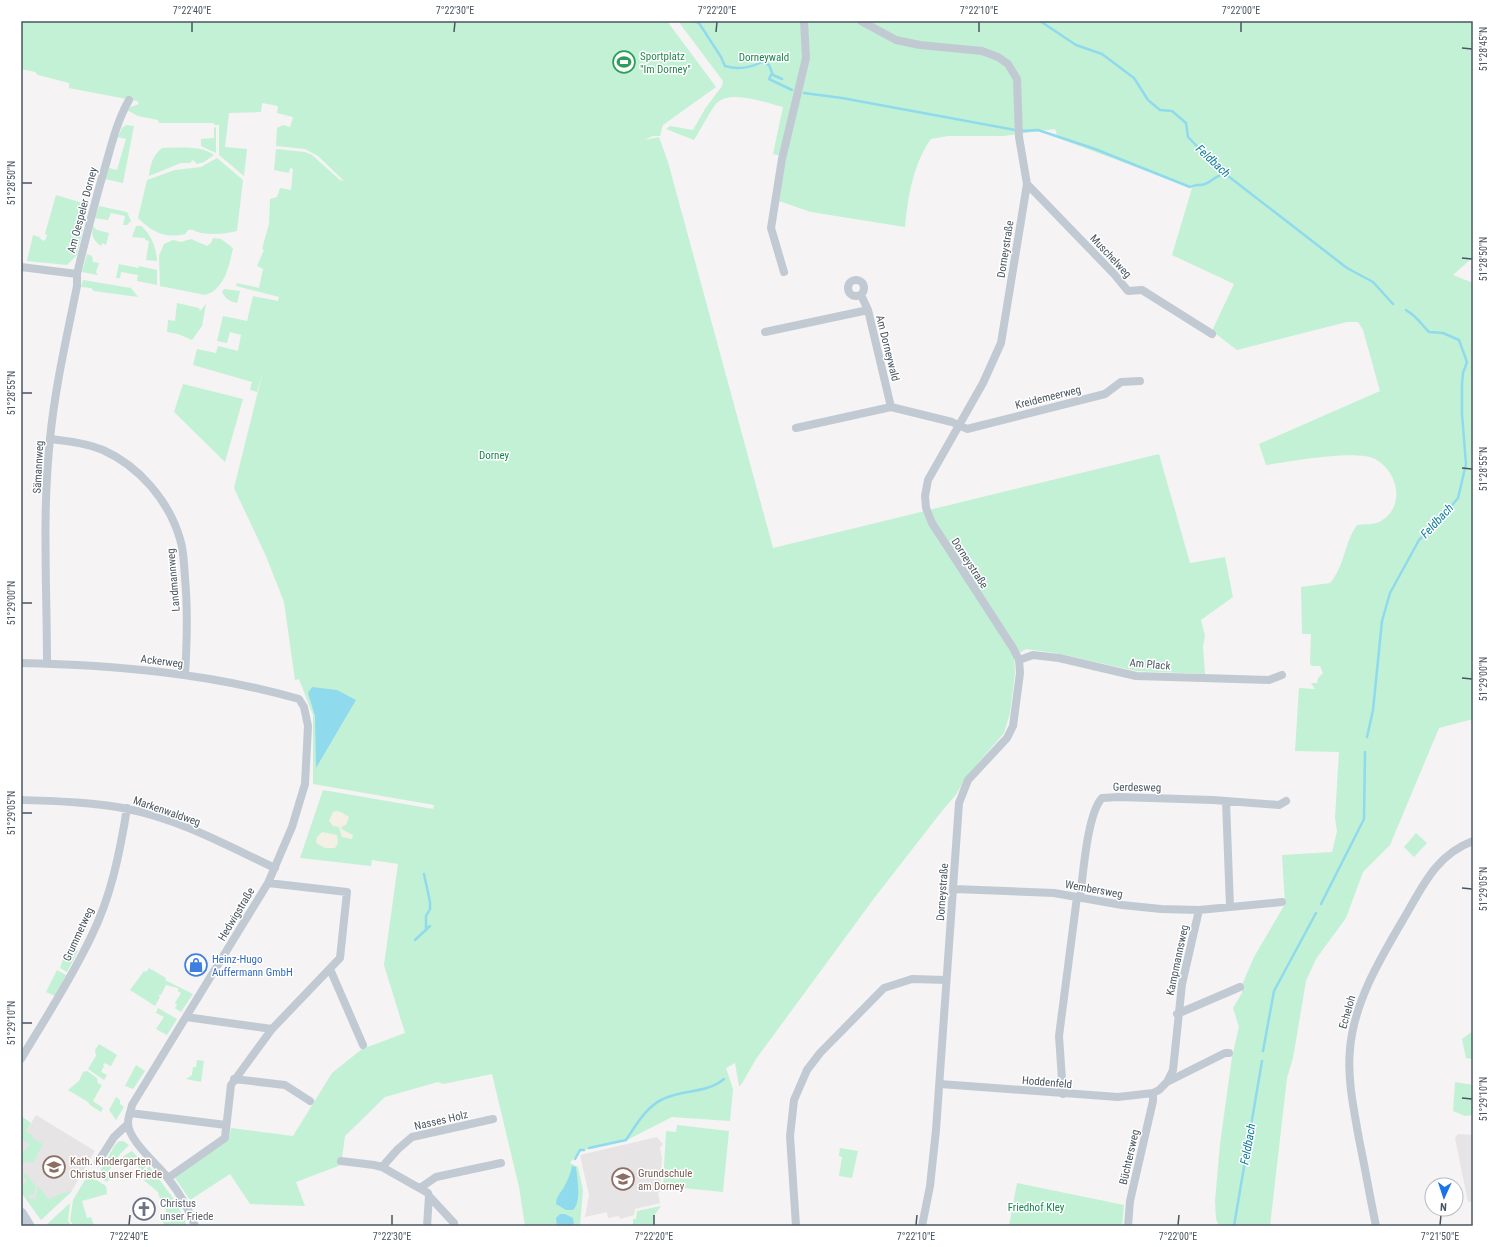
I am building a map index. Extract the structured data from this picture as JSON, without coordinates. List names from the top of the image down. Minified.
{"streets":{"street":["Am Oespeler Dorney","Dorneystraße","Muschelweg","Am Dorneywald","Kreidemeerweg","Sämannweg","Landmannweg","Ackerweg","Am Plack","Gerdesweg","Markenwaldweg","Wembersweg","Hedwigstraße","Grummetweg","Kampmannsweg","Echeloh","Hoddenfeld","Nasses Holz","Büchtersweg"]},"crossings":[["Am Oespeler Dorney","Sämannweg"],["Dorneystraße","Muschelweg"],["Dorneystraße","Kreidemeerweg"],["Dorneystraße","Am Plack"],["Dorneystraße","Wembersweg"],["Dorneystraße","Hoddenfeld"],["Sämannweg","Landmannweg"],["Sämannweg","Ackerweg"],["Landmannweg","Ackerweg"],["Ackerweg","Hedwigstraße"],["Gerdesweg","Wembersweg"],["Gerdesweg","Hoddenfeld"],["Markenwaldweg","Hedwigstraße"],["Markenwaldweg","Grummetweg"],["Wembersweg","Kampmannsweg"],["Hoddenfeld","Büchtersweg"]],"water":["Feldbach"],"parks":["Dorneywald","Dorney","Friedhof Kley"],"places":{"sports":["Sportplatz \"Im Dorney\""],"shop":["Heinz-Hugo Auffermann GmbH"],"school or university":["Kath. Kindergarten Christus unser Friede","Grundschule am Dorney"],"church":["Christus unser Friede"]},"north":"bottom","coordinates":["7°22'40\"E","7°22'30\"E","7°22'20\"E","7°22'10\"E","7°22'00\"E","51°28'45\"N","51°28'50\"N","51°28'55\"N","51°29'00\"N","51°29'05\"N","51°29'10\"N","7°21'50\"E"]}
